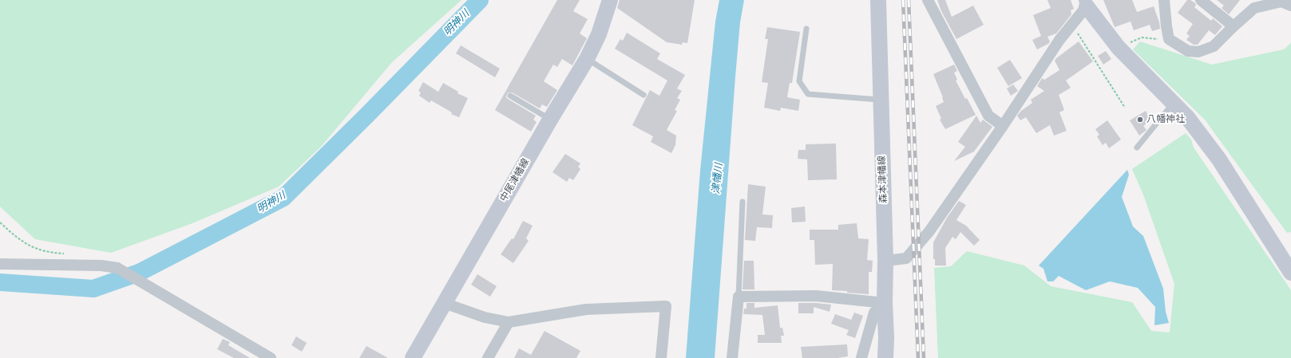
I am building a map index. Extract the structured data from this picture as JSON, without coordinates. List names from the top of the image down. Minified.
{"streets":{"main road":["森本津幡線","中尾津幡線"]},"water":["明神川","津幡川"],"places":["八幡神社"]}
